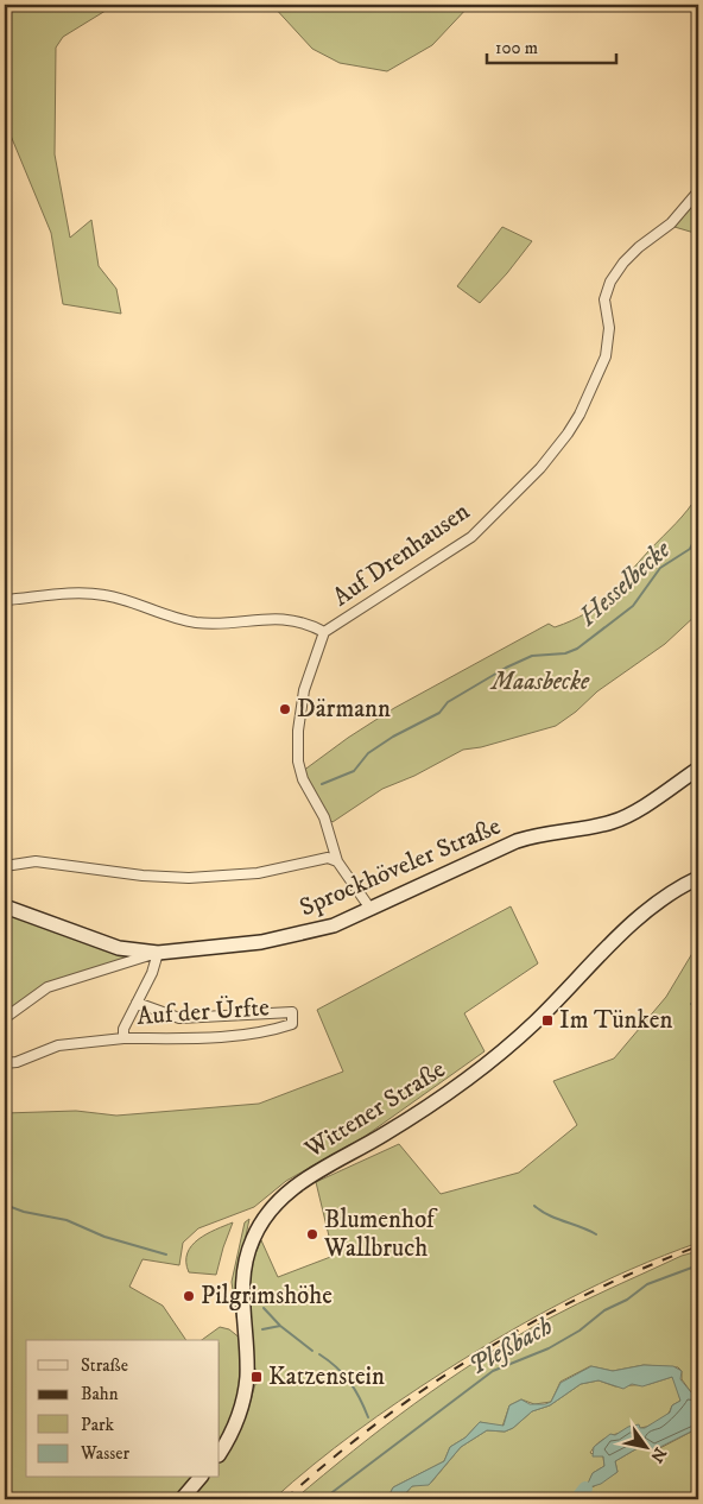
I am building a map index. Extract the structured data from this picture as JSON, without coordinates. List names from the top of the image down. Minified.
{"streets":{"main road":["Sprockhöveler Straße","Wittener Straße"],"street":["Auf Drenhausen","Auf der Ürfte"]},"crossings":[["Auf Drenhausen","Sprockhöveler Straße"],["Sprockhöveler Straße","Auf der Ürfte"]],"water":["Hesselbecke","Pleßbach"],"parks":["Maasbecke"],"places":{"other":["Därmann","Blumenhof Wallbruch","Pilgrimshöhe"],"transit":["Im Tünken","Katzenstein"]},"legend":["Straße","Bahn","Park","Wasser"],"scale_bar":"100 m","north":"bottom right"}
